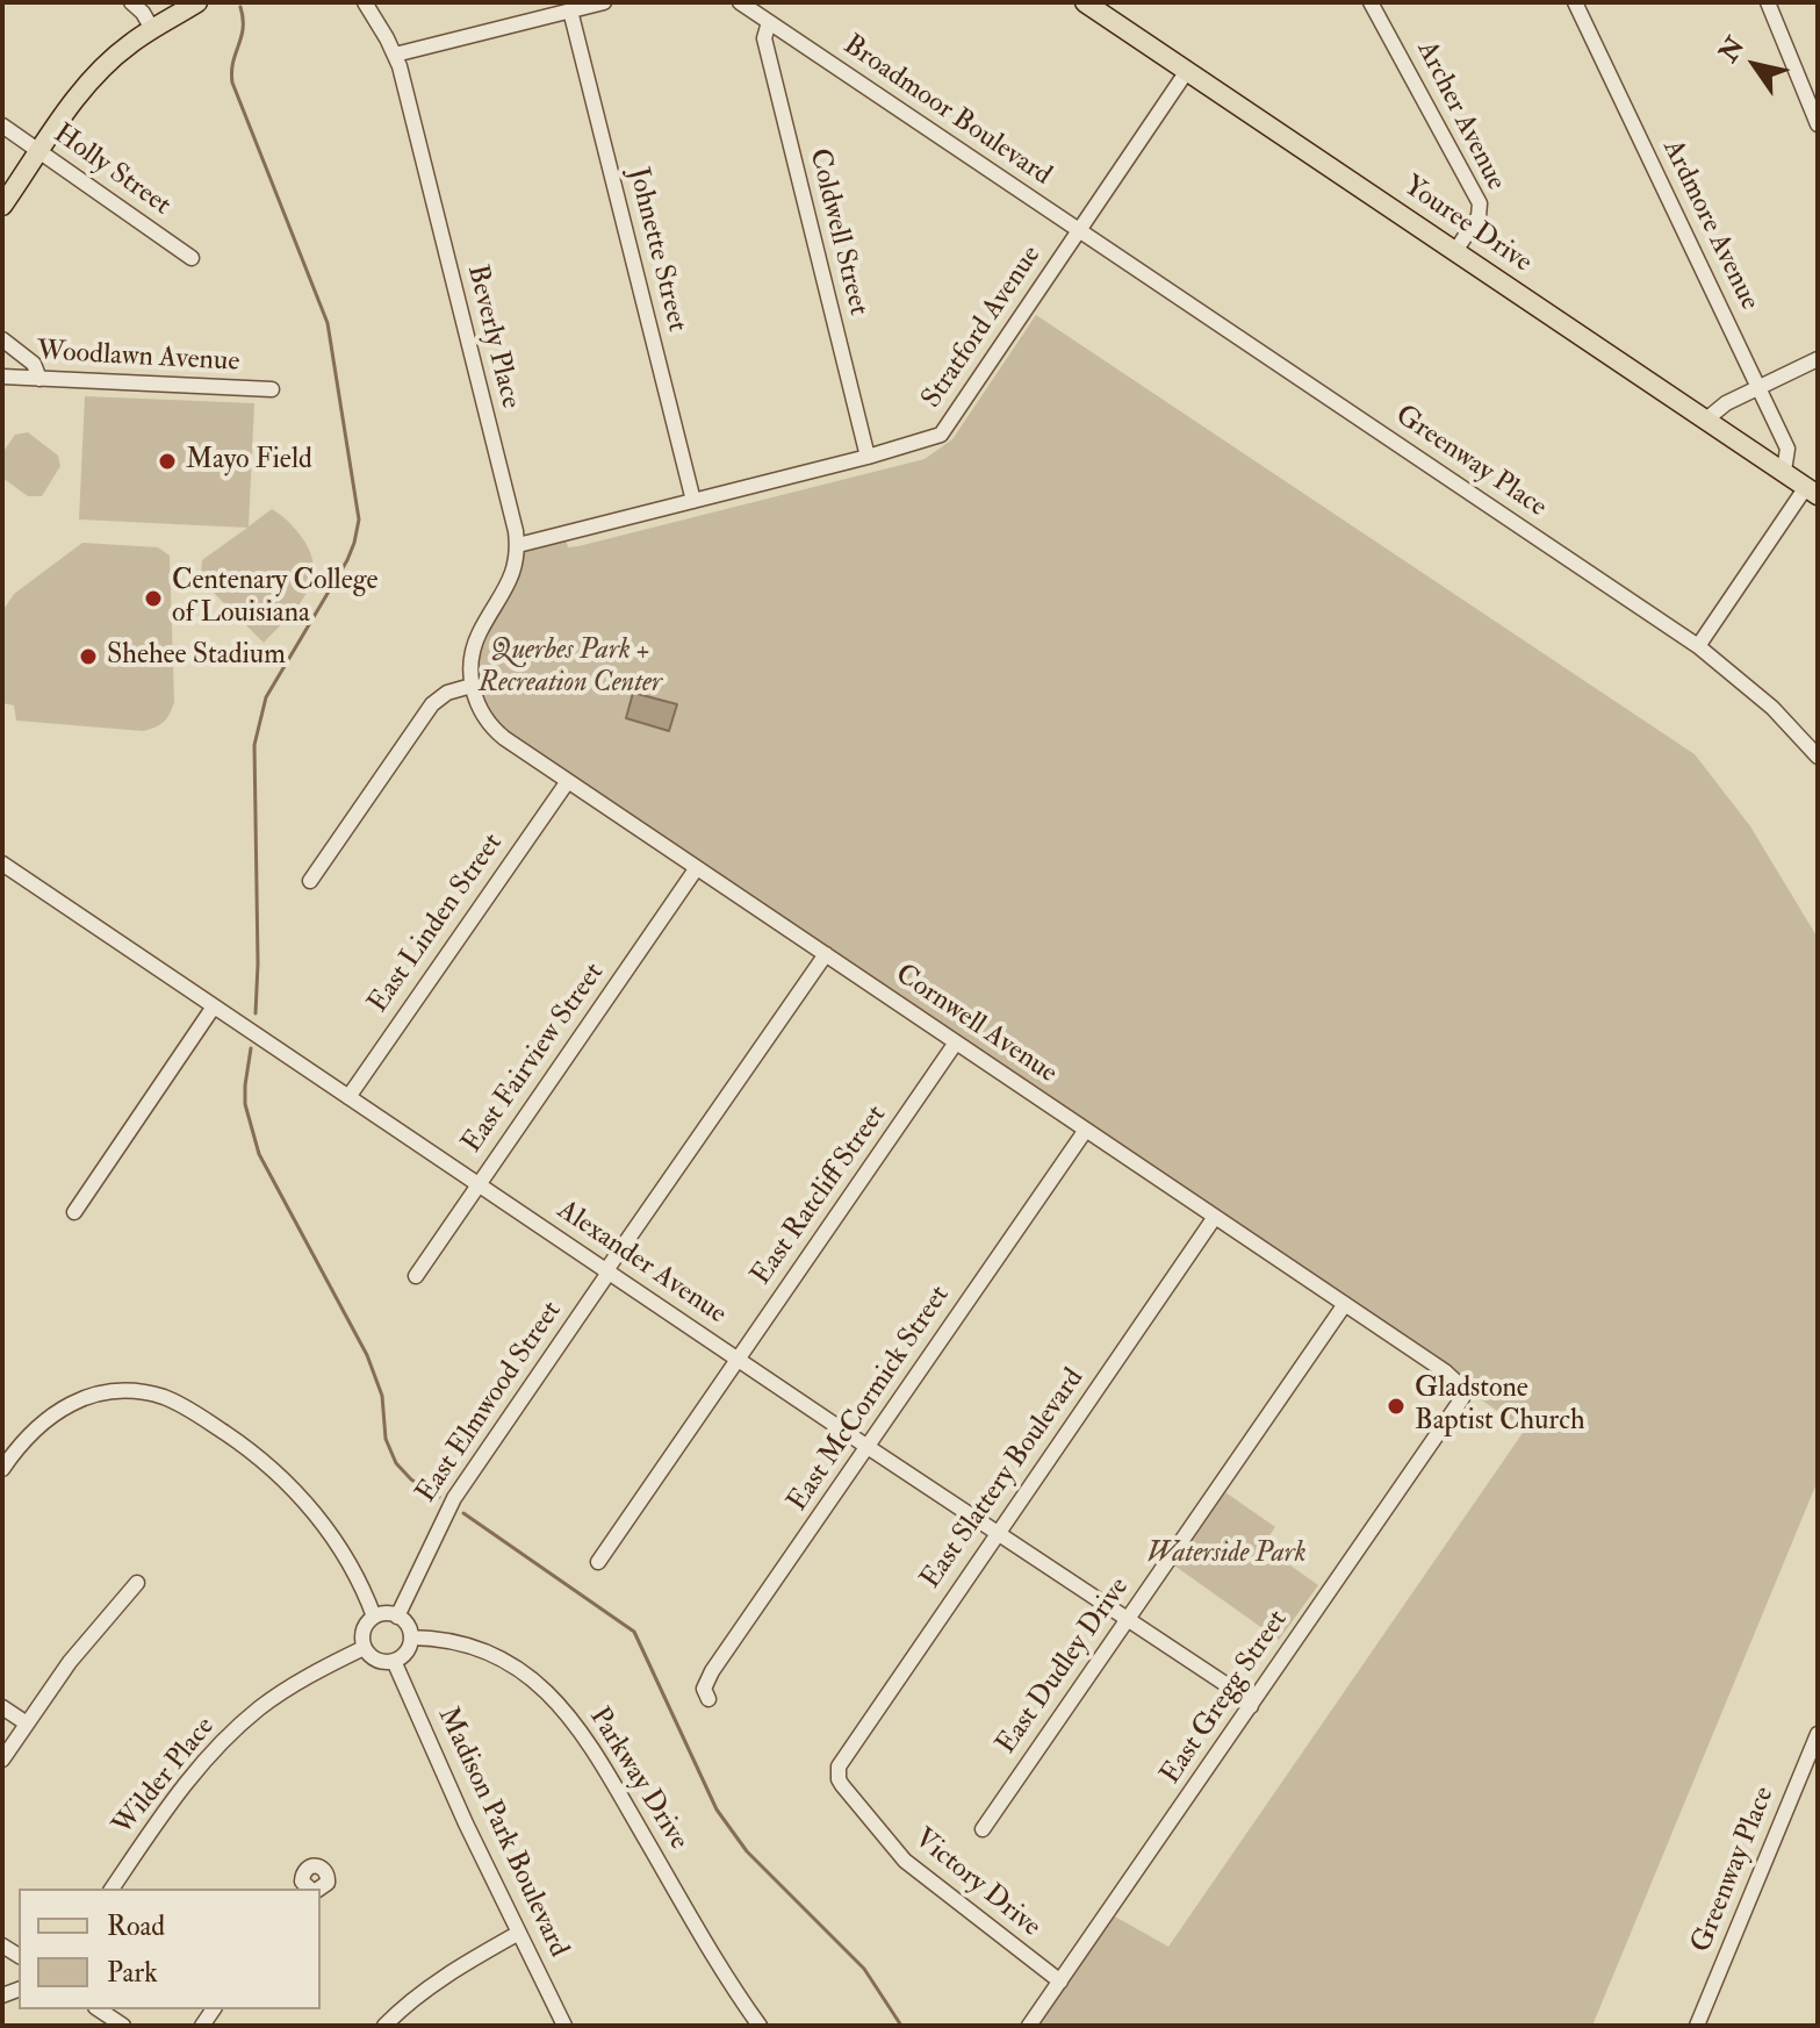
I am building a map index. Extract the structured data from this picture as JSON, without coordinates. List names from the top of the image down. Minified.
{"streets":{"main road":["Youree Drive"],"street":["Broadmoor Boulevard","Archer Avenue","Holly Street","Ardmore Avenue","Coldwell Street","Johnette Street","Stratford Avenue","Beverly Place","Woodlawn Avenue","Greenway Place","East Linden Street","Cornwell Avenue","East Fairview Street","East Ratcliff Street","Alexander Avenue","East McCormick Street","East Elmwood Street","East Slattery Boulevard","East Dudley Drive","East Gregg Street","Wilder Place","Parkway Drive","Madison Park Boulevard","Victory Drive"]},"crossings":[["Broadmoor Boulevard","Coldwell Street"],["Broadmoor Boulevard","Stratford Avenue"],["Broadmoor Boulevard","Greenway Place"],["Archer Avenue","Youree Drive"],["Youree Drive","Ardmore Avenue"],["Youree Drive","Stratford Avenue"],["Coldwell Street","Stratford Avenue"],["Johnette Street","Stratford Avenue"],["Stratford Avenue","Beverly Place"],["Stratford Avenue","Greenway Place"],["East Linden Street","Cornwell Avenue"],["East Linden Street","Alexander Avenue"],["Cornwell Avenue","East Fairview Street"],["Cornwell Avenue","East Ratcliff Street"],["Cornwell Avenue","East McCormick Street"],["Cornwell Avenue","East Elmwood Street"],["Cornwell Avenue","East Slattery Boulevard"],["Cornwell Avenue","East Dudley Drive"],["Cornwell Avenue","East Gregg Street"],["East Fairview Street","Alexander Avenue"],["East Ratcliff Street","Alexander Avenue"],["Alexander Avenue","East McCormick Street"],["Alexander Avenue","East Elmwood Street"],["Alexander Avenue","East Slattery Boulevard"],["Alexander Avenue","East Dudley Drive"],["Alexander Avenue","East Gregg Street"],["East Elmwood Street","Wilder Place"],["East Elmwood Street","Parkway Drive"],["East Elmwood Street","Madison Park Boulevard"],["East Slattery Boulevard","Victory Drive"],["East Gregg Street","Victory Drive"],["Wilder Place","Parkway Drive"],["Wilder Place","Madison Park Boulevard"],["Parkway Drive","Madison Park Boulevard"]],"parks":["Querbes Park + Recreation Center","Waterside Park"],"places":["Mayo Field","Centenary College of Louisiana","Shehee Stadium","Gladstone Baptist Church"],"legend":["Road","Park"],"north":"top left"}
